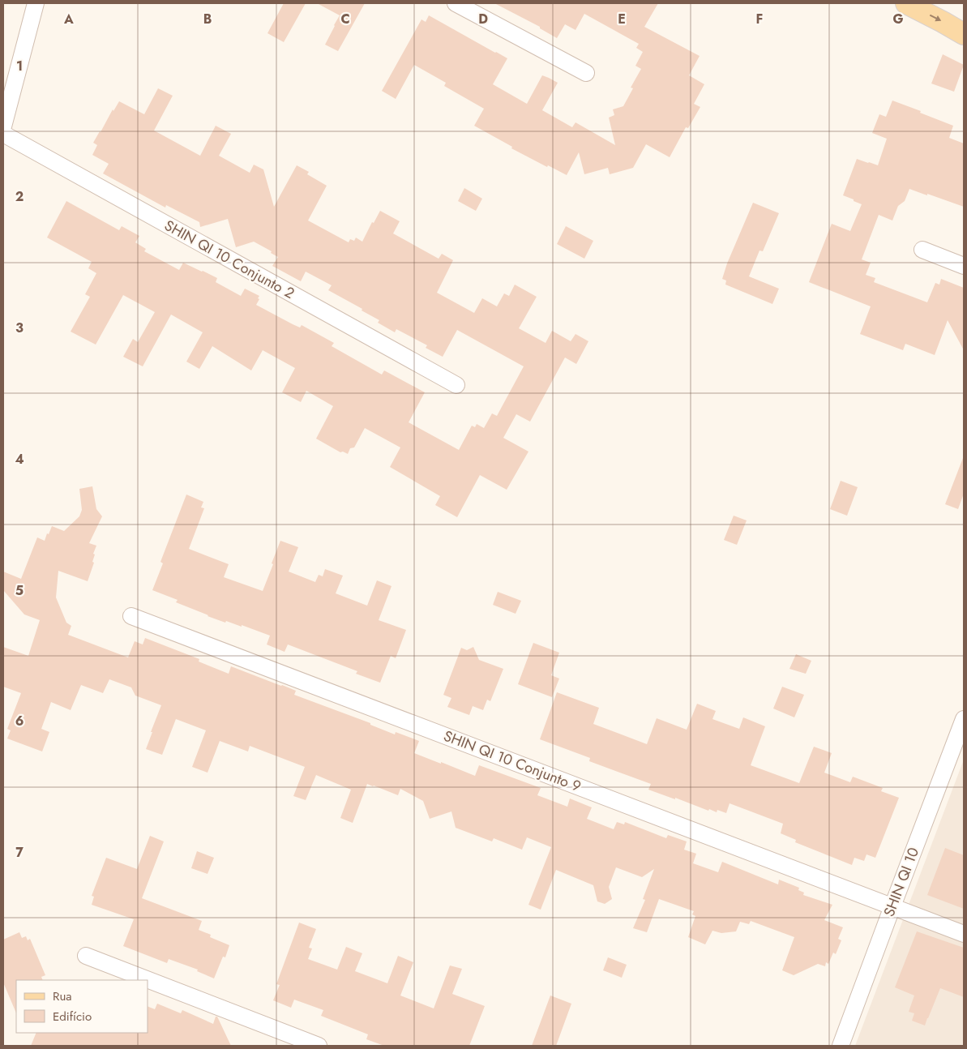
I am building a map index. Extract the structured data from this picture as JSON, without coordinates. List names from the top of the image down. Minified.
{"streets":{"street":["SHIN QI 10 Conjunto 2","SHIN QI 10 Conjunto 9","SHIN QI 10"]},"crossings":[["SHIN QI 10 Conjunto 9","SHIN QI 10"]],"legend":["Rua","Edifício"],"grid":{"columns":["A","B","C","D","E","F","G"],"rows":["1","2","3","4","5","6","7"]}}
